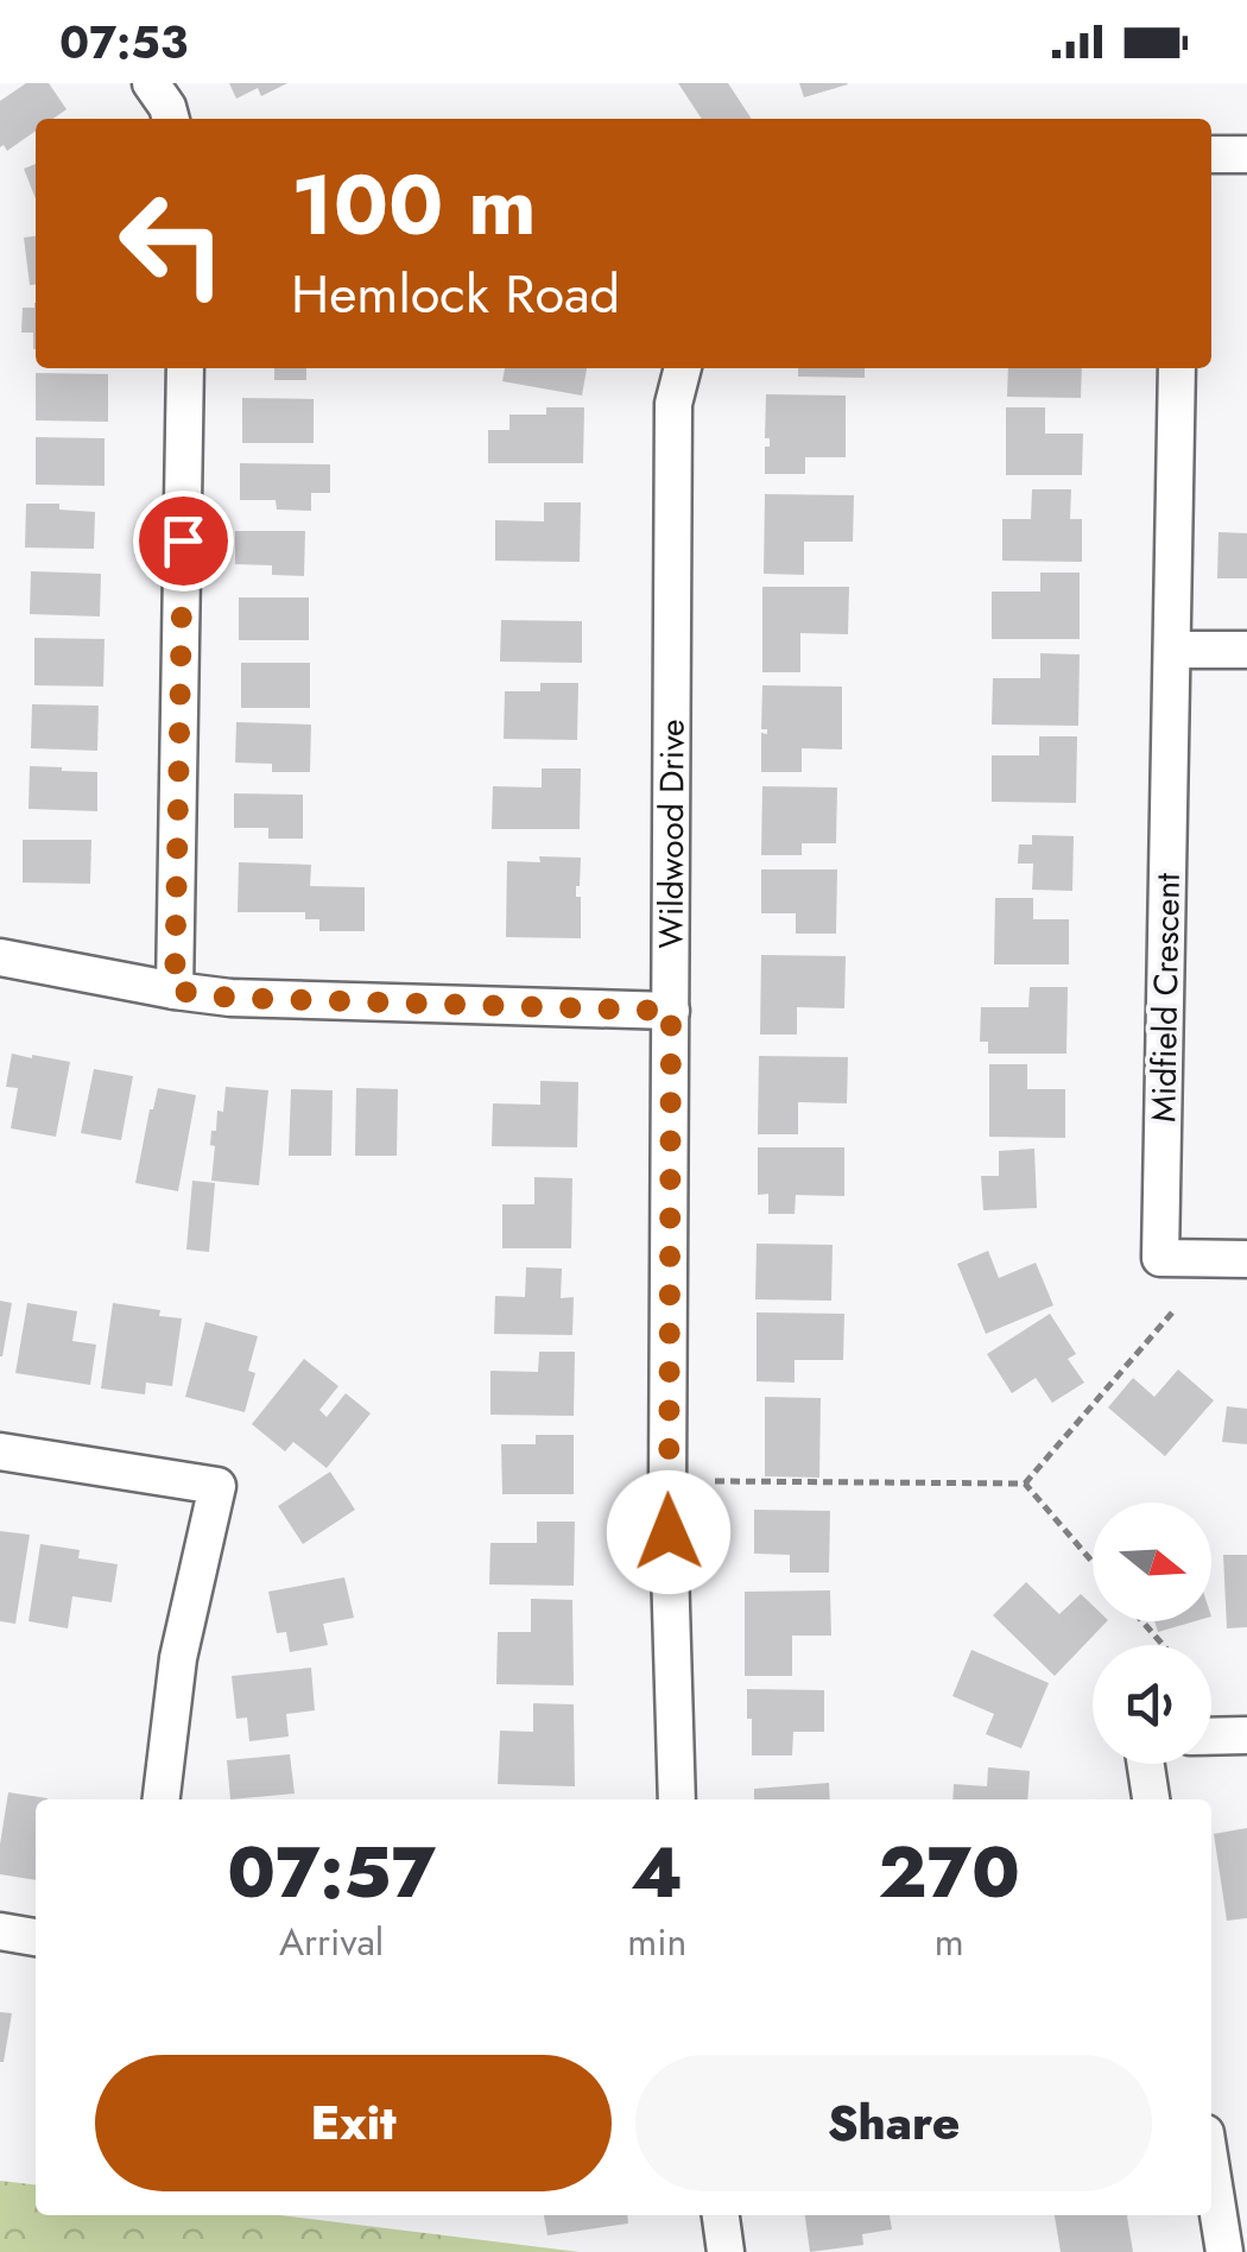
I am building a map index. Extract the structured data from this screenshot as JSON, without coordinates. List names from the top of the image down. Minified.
{"streets":{"street":["Wildwood Drive","Midfield Crescent"]},"north":"right","page":{"status":"07:53","turn":["100 m","Hemlock Road"],"eta":["07:57","Arrival","4","min","270","m"],"buttons":["Exit","Share"]}}
